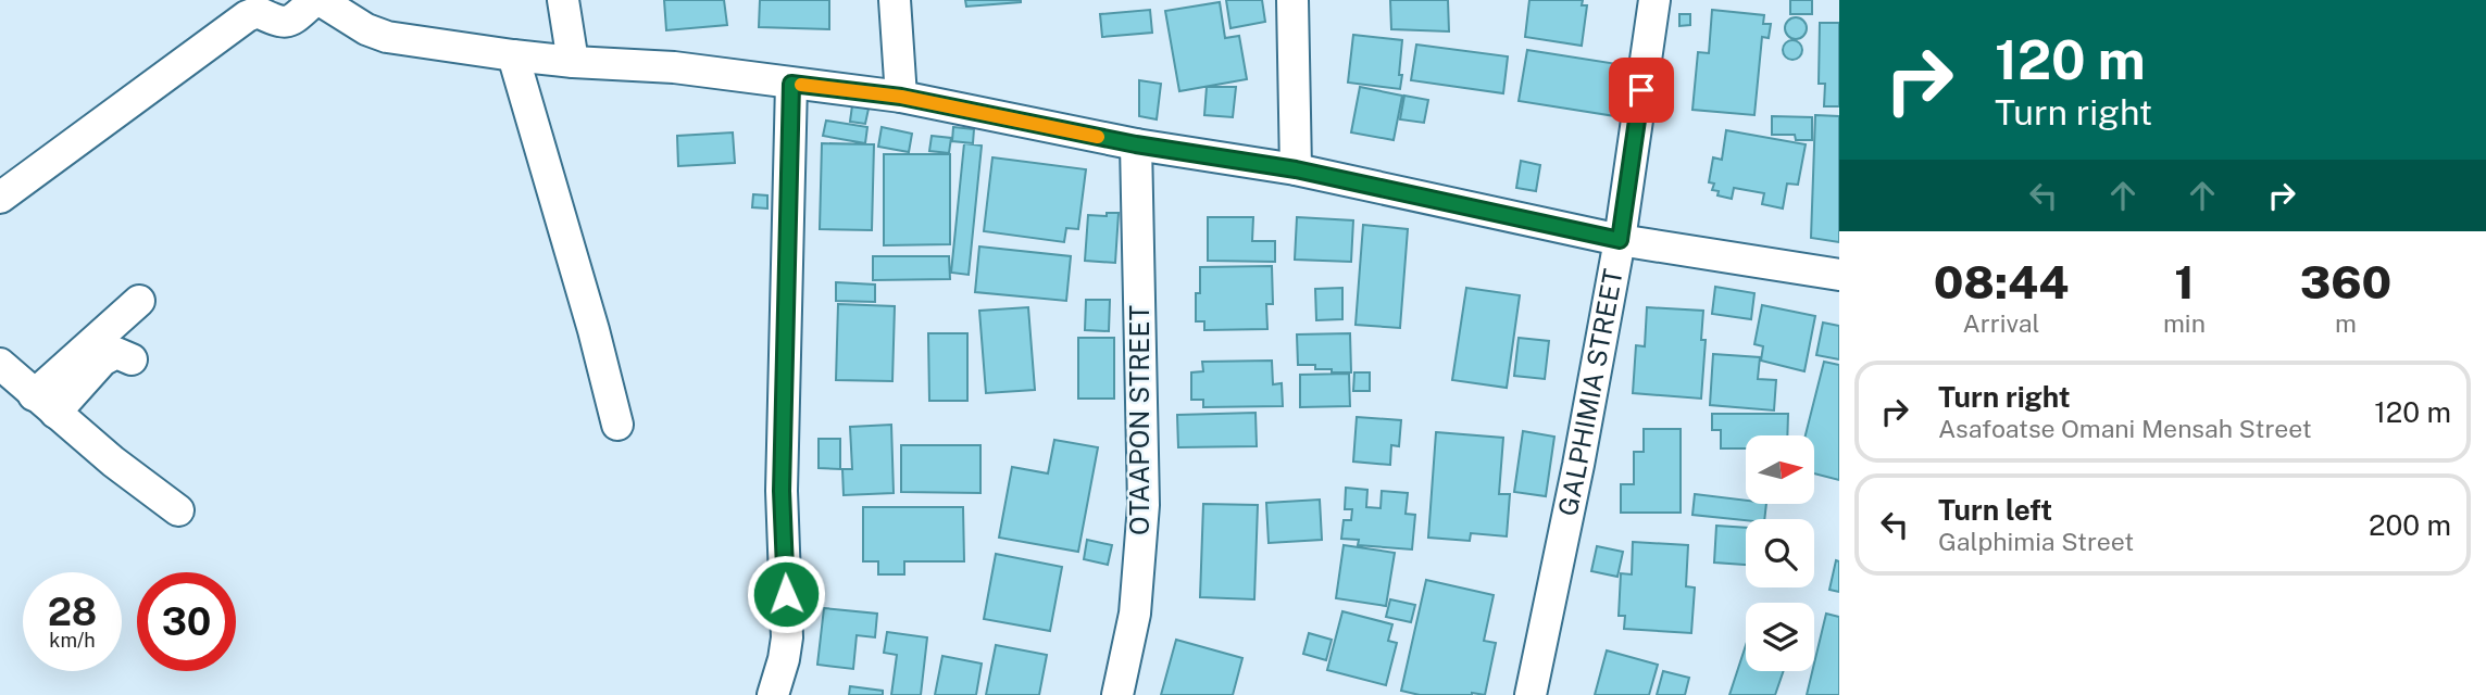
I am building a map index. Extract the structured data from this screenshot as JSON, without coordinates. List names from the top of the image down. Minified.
{"streets":{"street":["GALPHIMIA STREET","OTAAPON STREET"]},"north":"right","page":{"turn":["120 m","Turn right"],"eta":["08:44","Arrival","1","min","360","m"],"list":[{"name":"Turn right","note":"Asafoatse Omani Mensah Street","value":"120 m"},{"name":"Turn left","note":"Galphimia Street","value":"200 m"}],"speed":"28 km/h","limit":"30"}}
